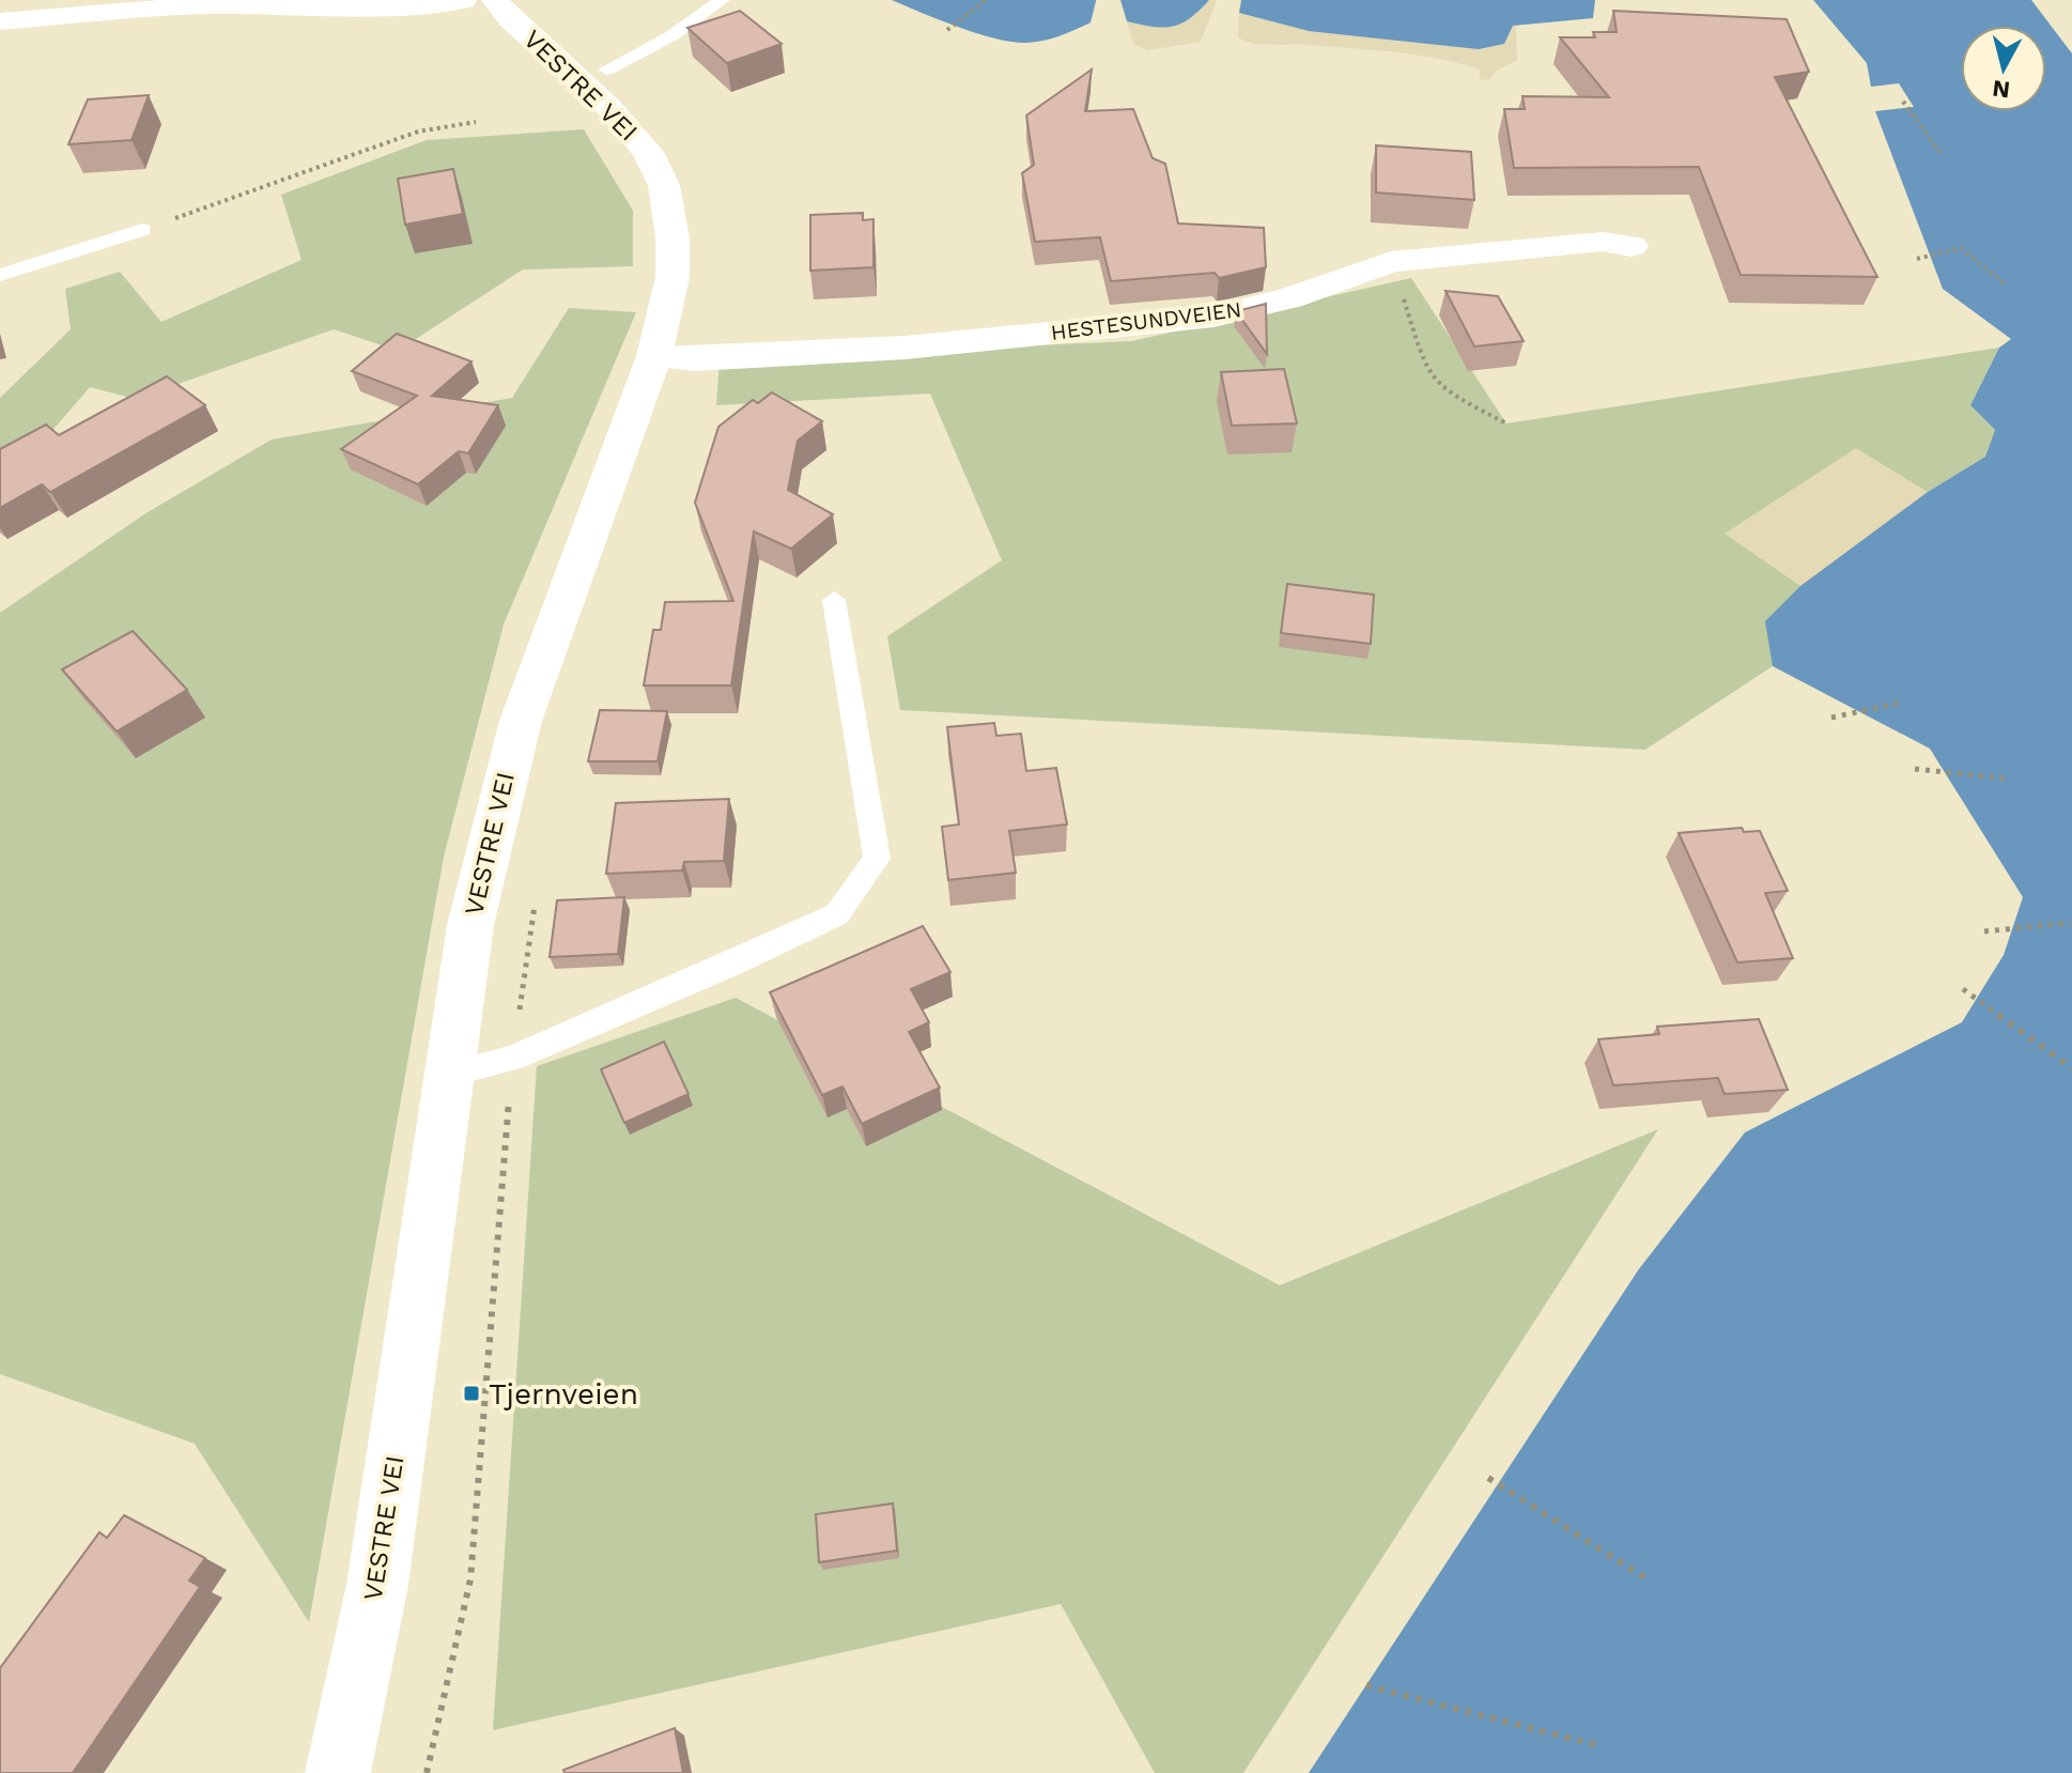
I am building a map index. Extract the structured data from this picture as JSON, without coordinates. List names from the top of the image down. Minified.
{"streets":{"street":["VESTRE VEI","HESTESUNDVEIEN"]},"crossings":[["VESTRE VEI","HESTESUNDVEIEN"]],"places":{"transit":["Tjernveien"]},"north":"bottom"}
